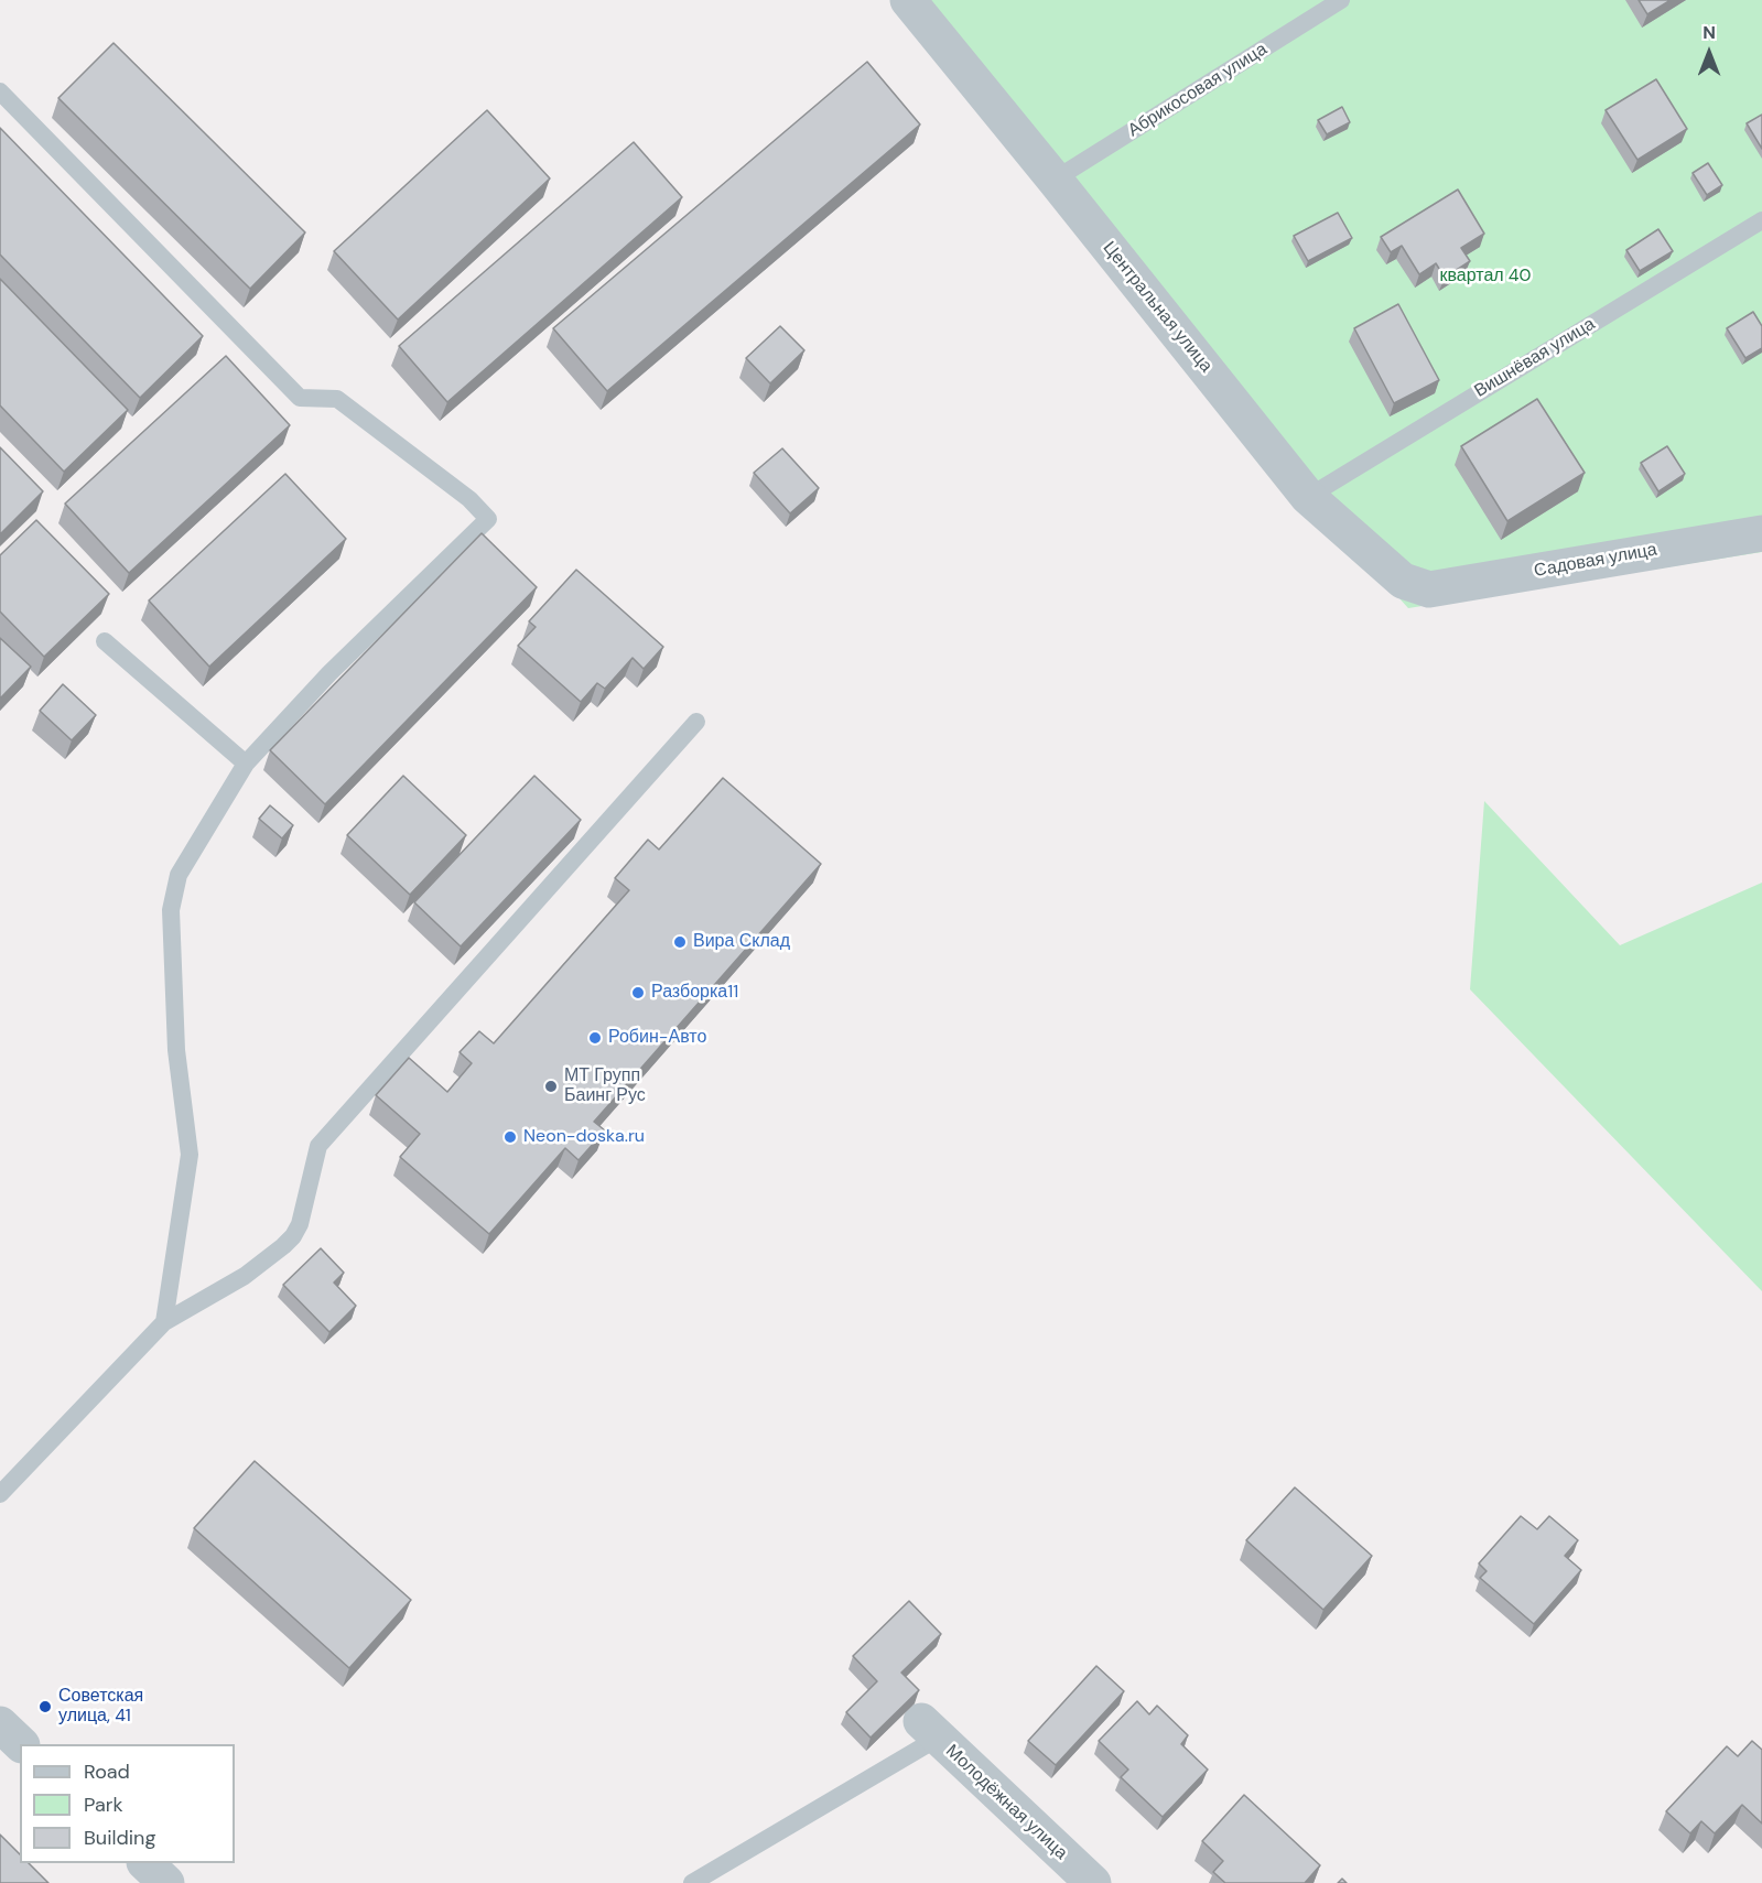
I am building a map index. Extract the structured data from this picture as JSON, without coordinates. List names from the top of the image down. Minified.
{"streets":{"street":["Центральная улица","Садовая улица","Молодёжная улица"],"lane":["Абрикосовая улица","Вишнёвая улица"]},"crossings":[["Абрикосовая улица","Центральная улица"],["Центральная улица","Вишнёвая улица"],["Центральная улица","Садовая улица"]],"parks":["квартал 40"],"places":["Вира Склад","Разборка11","Робин-Авто","МТ Групп Баинг Рус","Neon-doska.ru","Советская улица, 41"],"legend":["Road","Park","Building"],"north":"top"}
